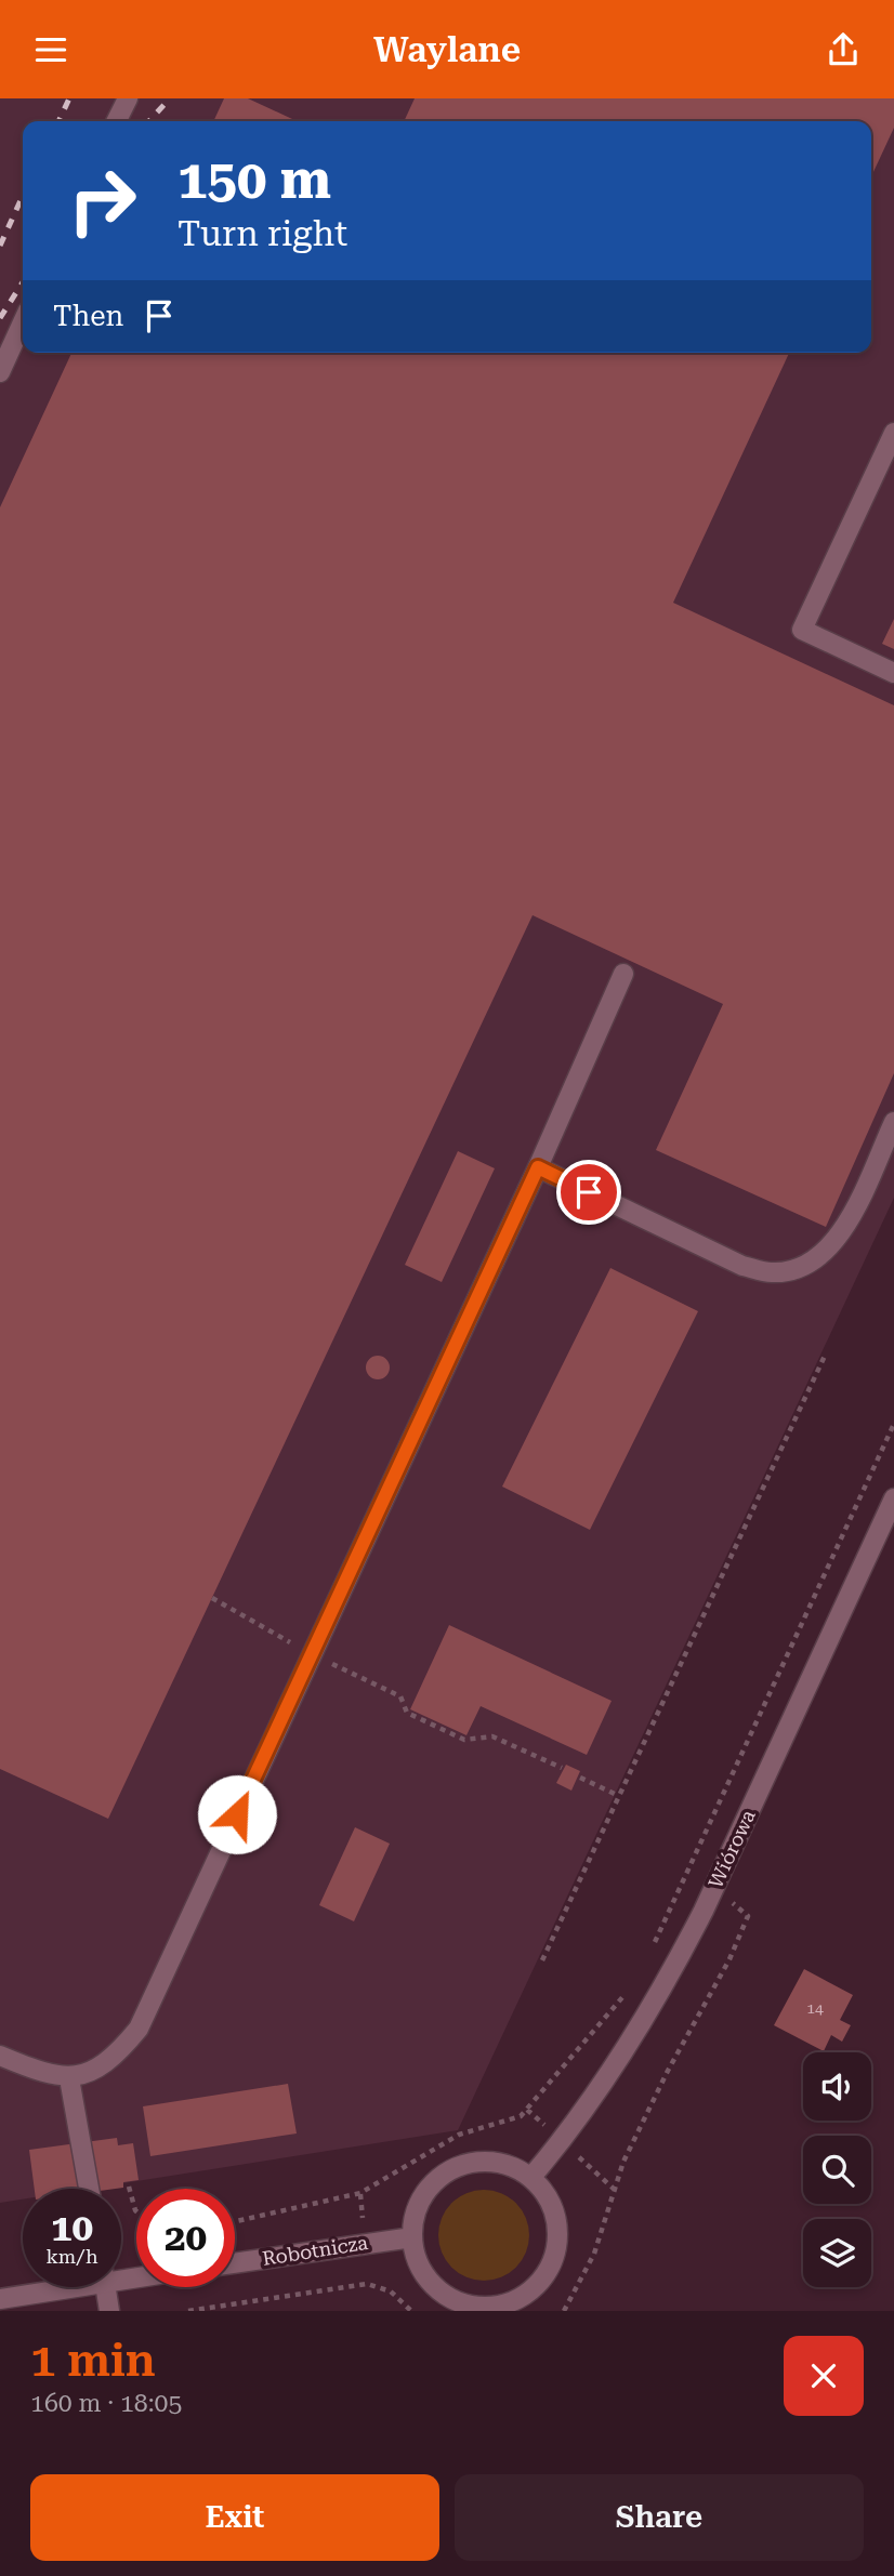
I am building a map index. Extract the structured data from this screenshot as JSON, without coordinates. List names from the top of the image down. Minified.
{"streets":{"street":["Wiórowa","Robotnicza"]},"crossings":[["Wiórowa","Robotnicza"]],"house_numbers":["14"],"page":{"header":"Waylane","turn":["150 m","Turn right"],"then":"Then","speed":"10 km/h","limit":"20","heading":["1 min","160 m · 18:05"],"buttons":["Exit","Share"]}}
